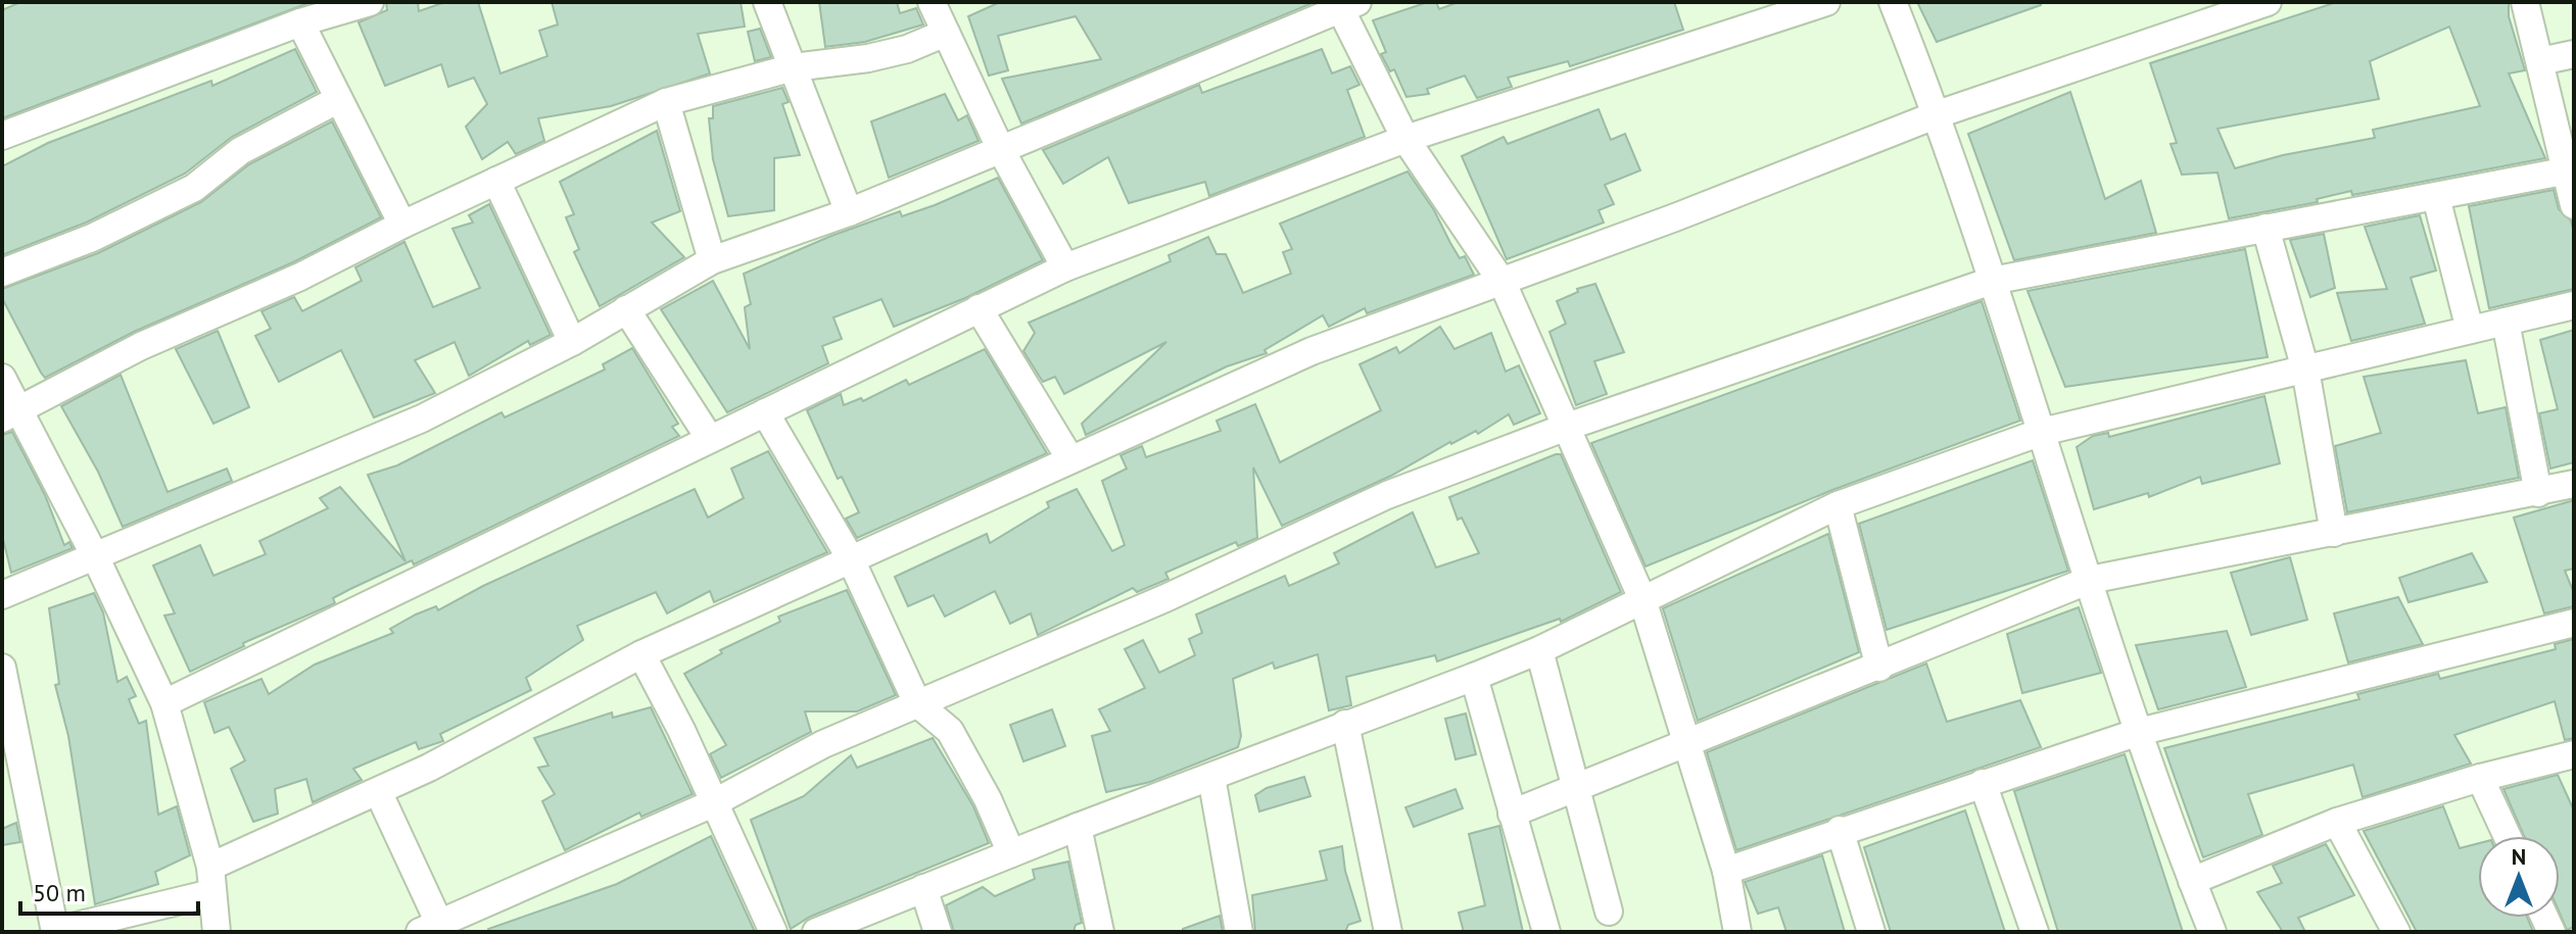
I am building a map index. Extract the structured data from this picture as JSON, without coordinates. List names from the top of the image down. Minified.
{"scale_bar":"50 m","north":"top"}
